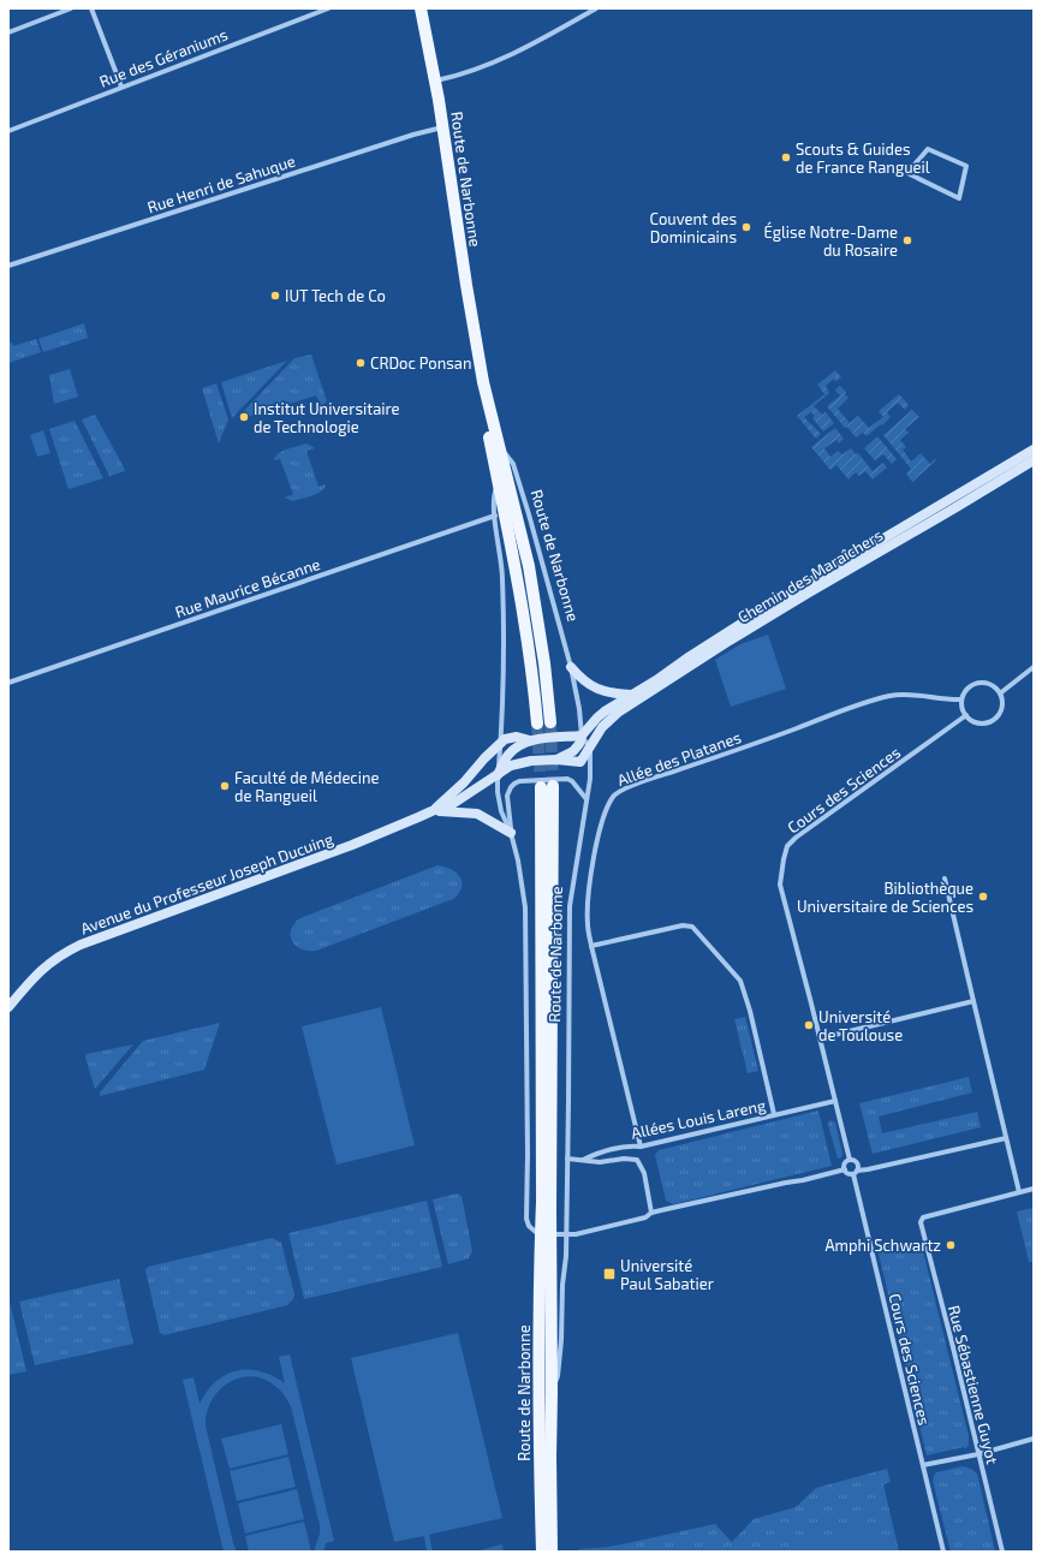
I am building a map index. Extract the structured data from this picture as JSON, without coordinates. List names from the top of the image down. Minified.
{"streets":{"main road":["Route de Narbonne"],"street":["Rue des Géraniums","Rue Henri de Sahuque","Chemin des Maraîchers","Rue Maurice Bécanne","Allée des Platanes","Cours des Sciences","Avenue du Professeur Joseph Ducuing","Allées Louis Lareng","Rue Sébastienne Guyot"]},"crossings":[["Route de Narbonne","Rue Henri de Sahuque"],["Route de Narbonne","Chemin des Maraîchers"],["Route de Narbonne","Rue Maurice Bécanne"],["Route de Narbonne","Allées Louis Lareng"],["Allée des Platanes","Cours des Sciences"],["Allée des Platanes","Allées Louis Lareng"],["Cours des Sciences","Allées Louis Lareng"]],"places":{"other":["Scouts & Guides de France Rangueil","Couvent des Dominicains","Église Notre-Dame du Rosaire","IUT Tech de Co","CRDoc Ponsan","Institut Universitaire de Technologie","Faculté de Médecine de Rangueil","Bibliothèque Universitaire de Sciences","Université de Toulouse","Amphi Schwartz"],"transit":["Université Paul Sabatier"]}}
